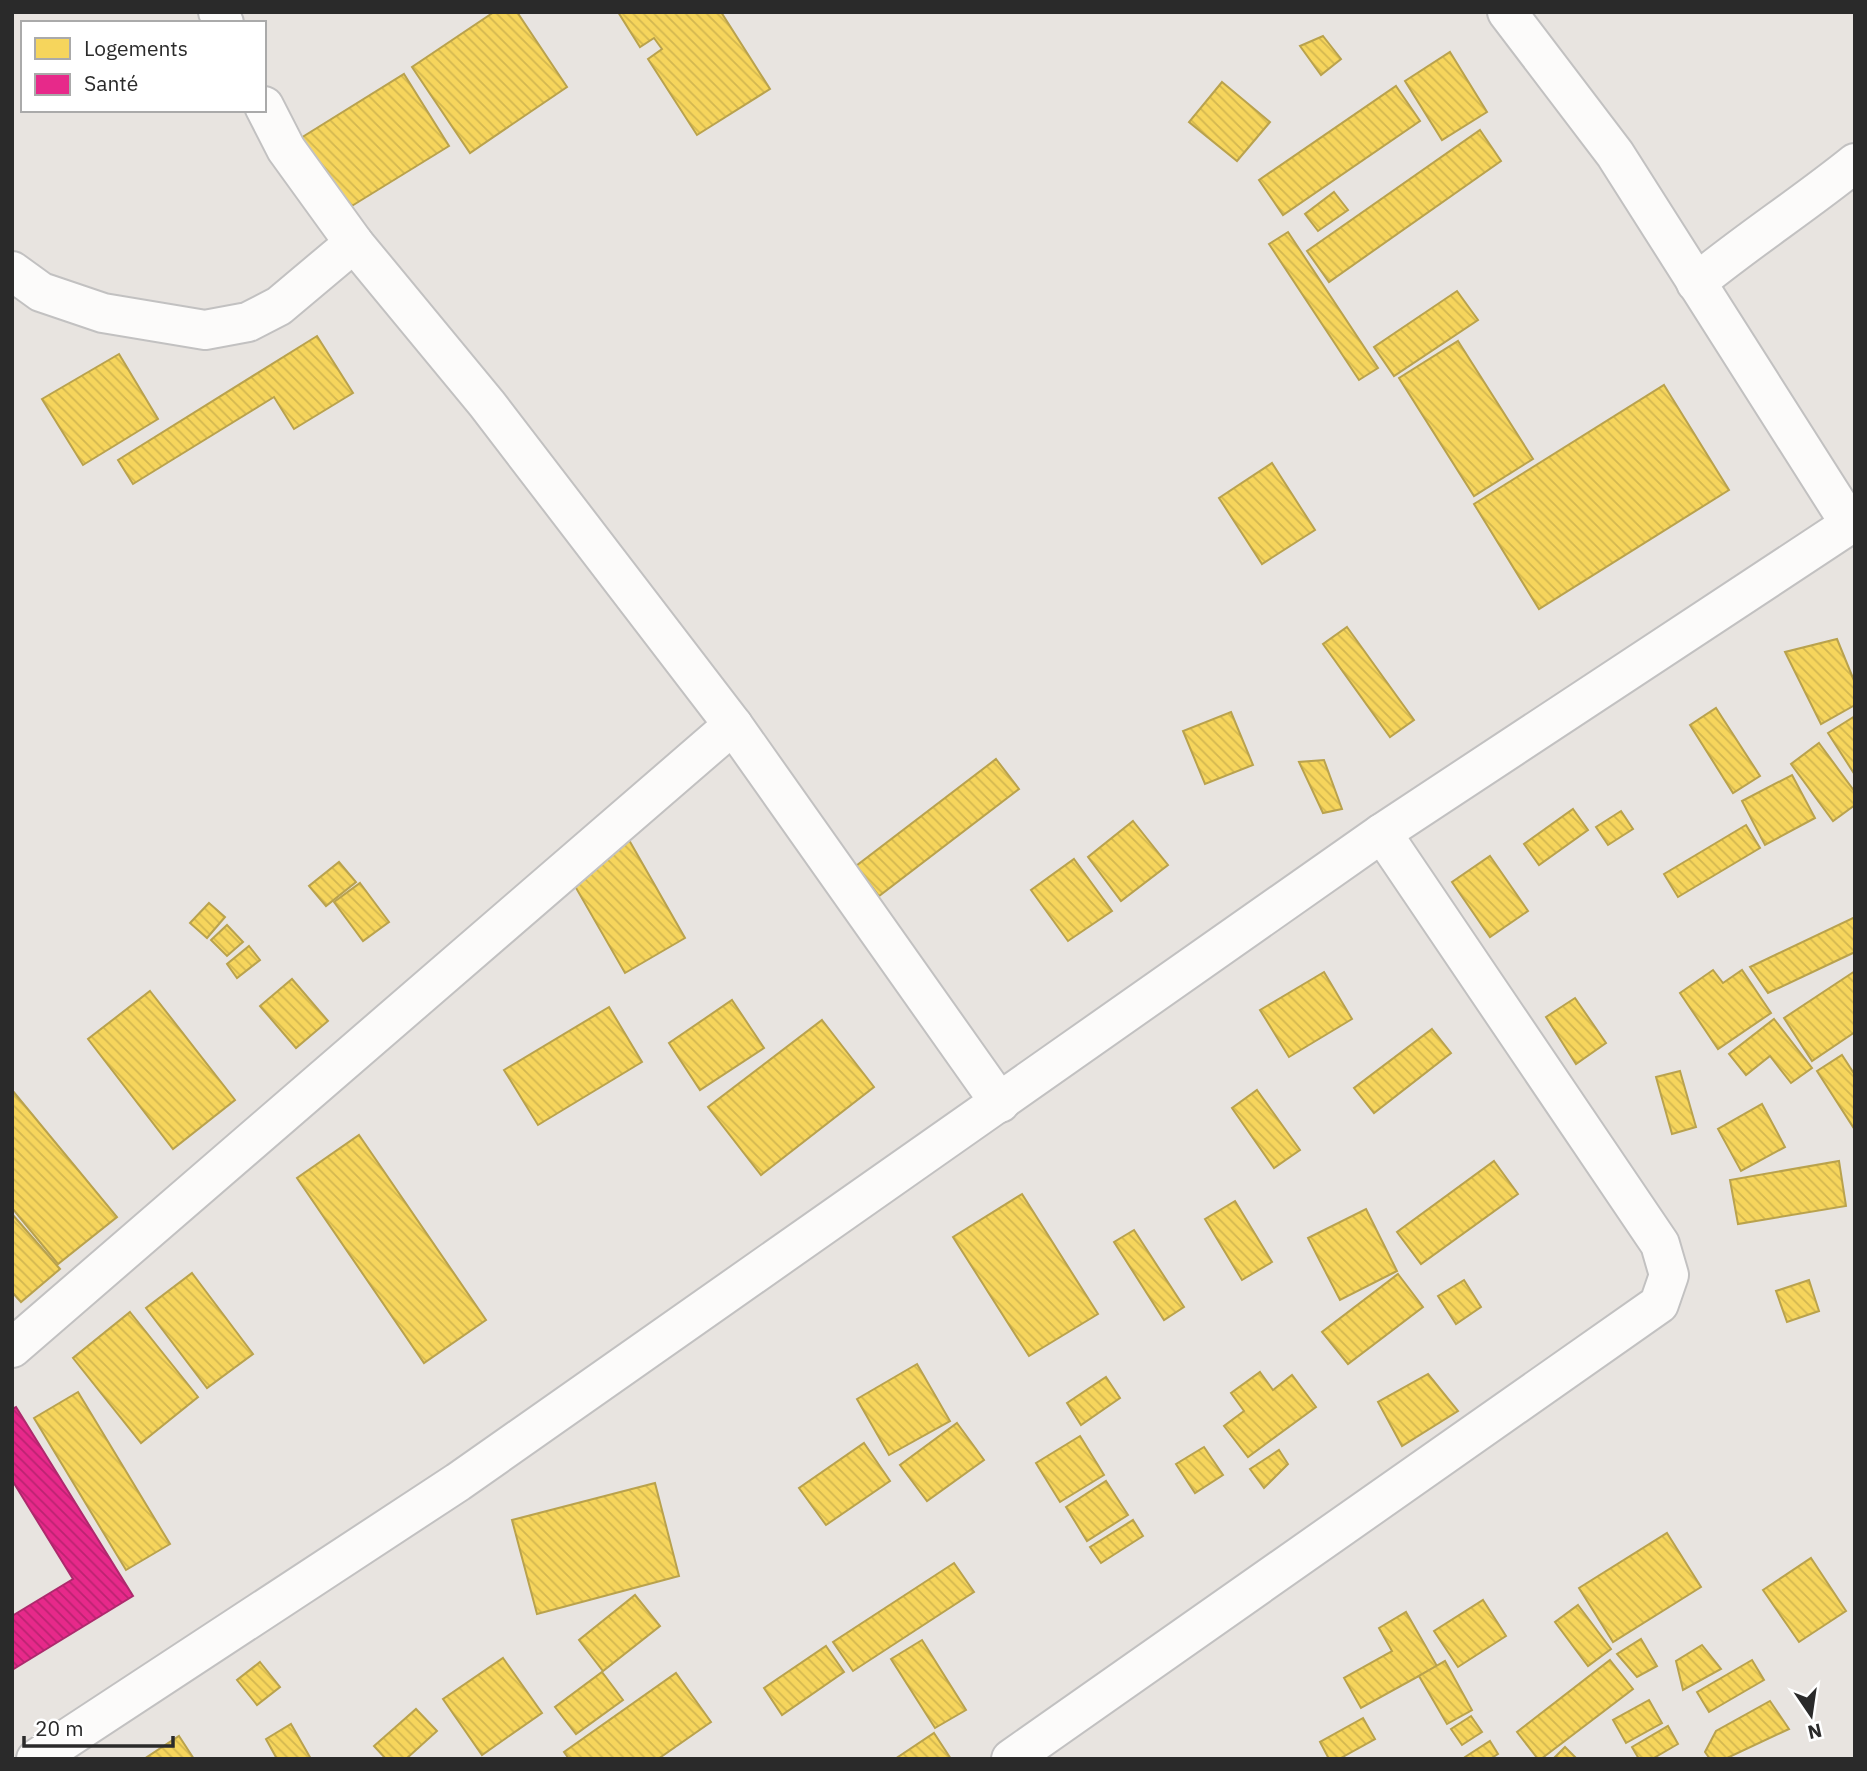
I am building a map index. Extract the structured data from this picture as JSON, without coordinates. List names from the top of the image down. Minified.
{"legend":["Logements","Santé"],"scale_bar":"20 m","north":"bottom"}
